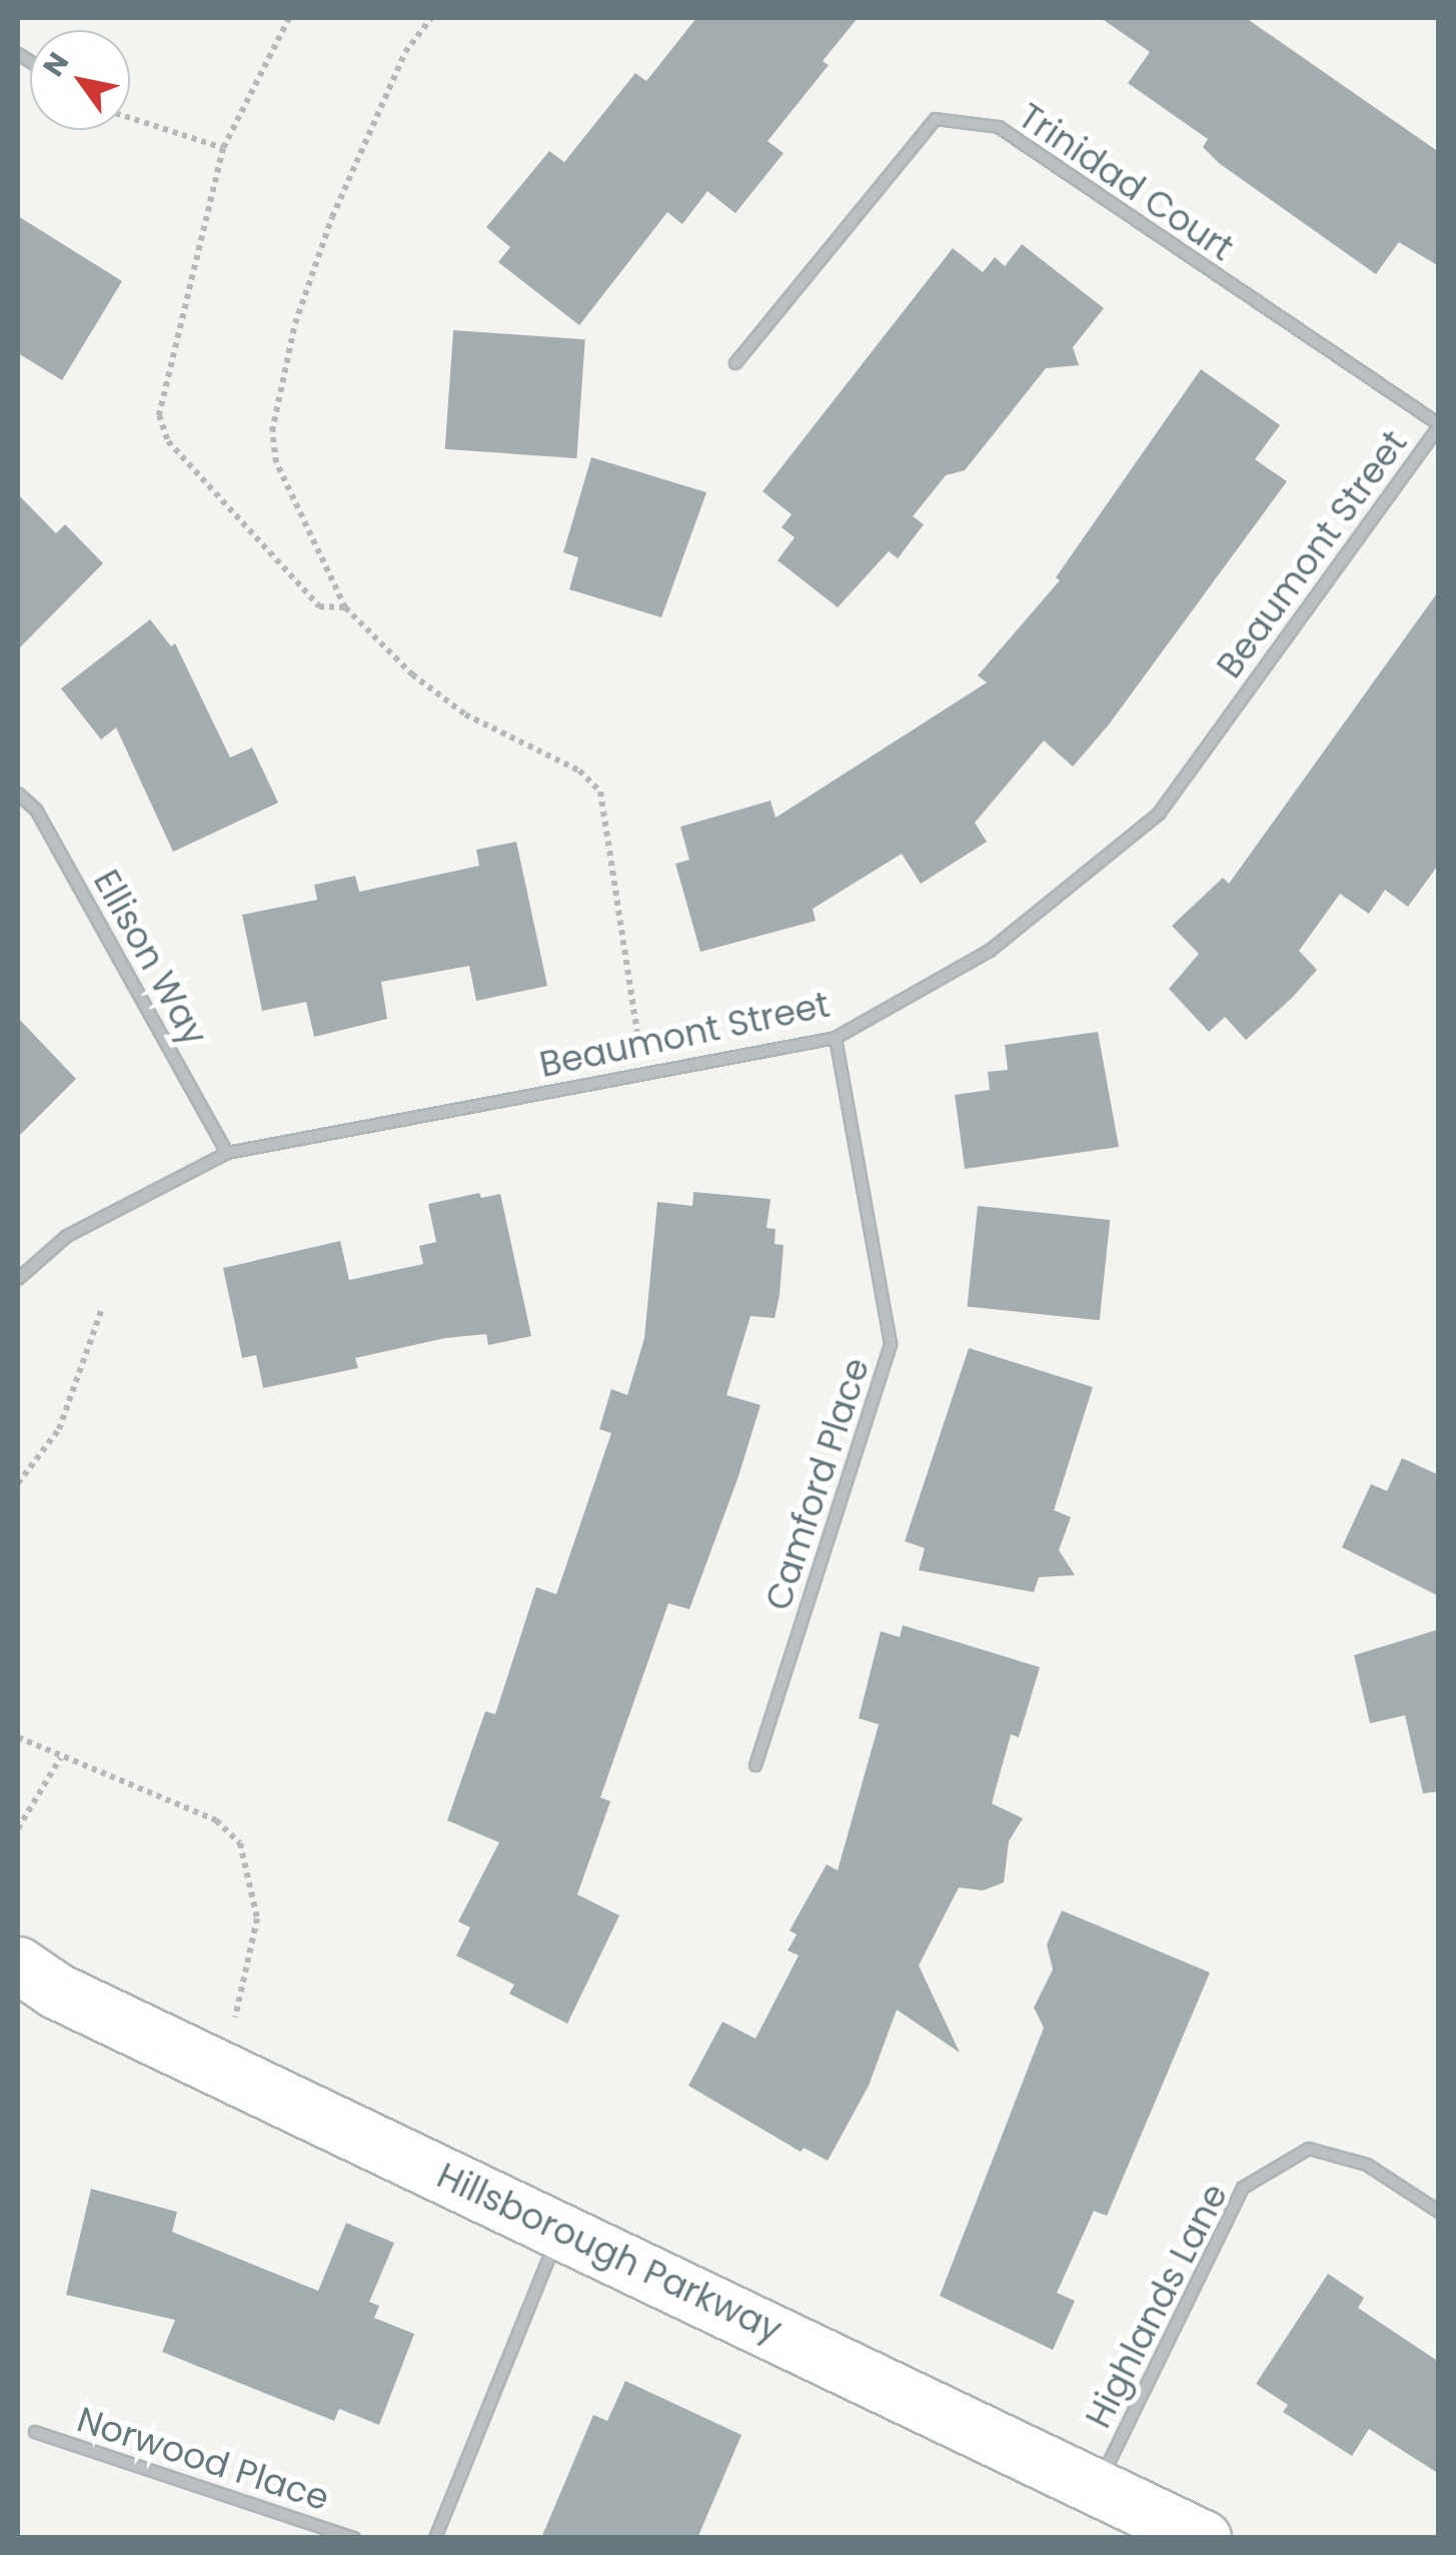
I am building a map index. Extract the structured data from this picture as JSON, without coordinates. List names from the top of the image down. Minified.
{"streets":{"street":["Trinidad Court","Beaumont Street","Ellison Way","Camford Place","Hillsborough Parkway","Highlands Lane","Norwood Place"]},"crossings":[["Trinidad Court","Beaumont Street"],["Beaumont Street","Ellison Way"],["Beaumont Street","Camford Place"],["Hillsborough Parkway","Highlands Lane"]],"north":"top left"}
